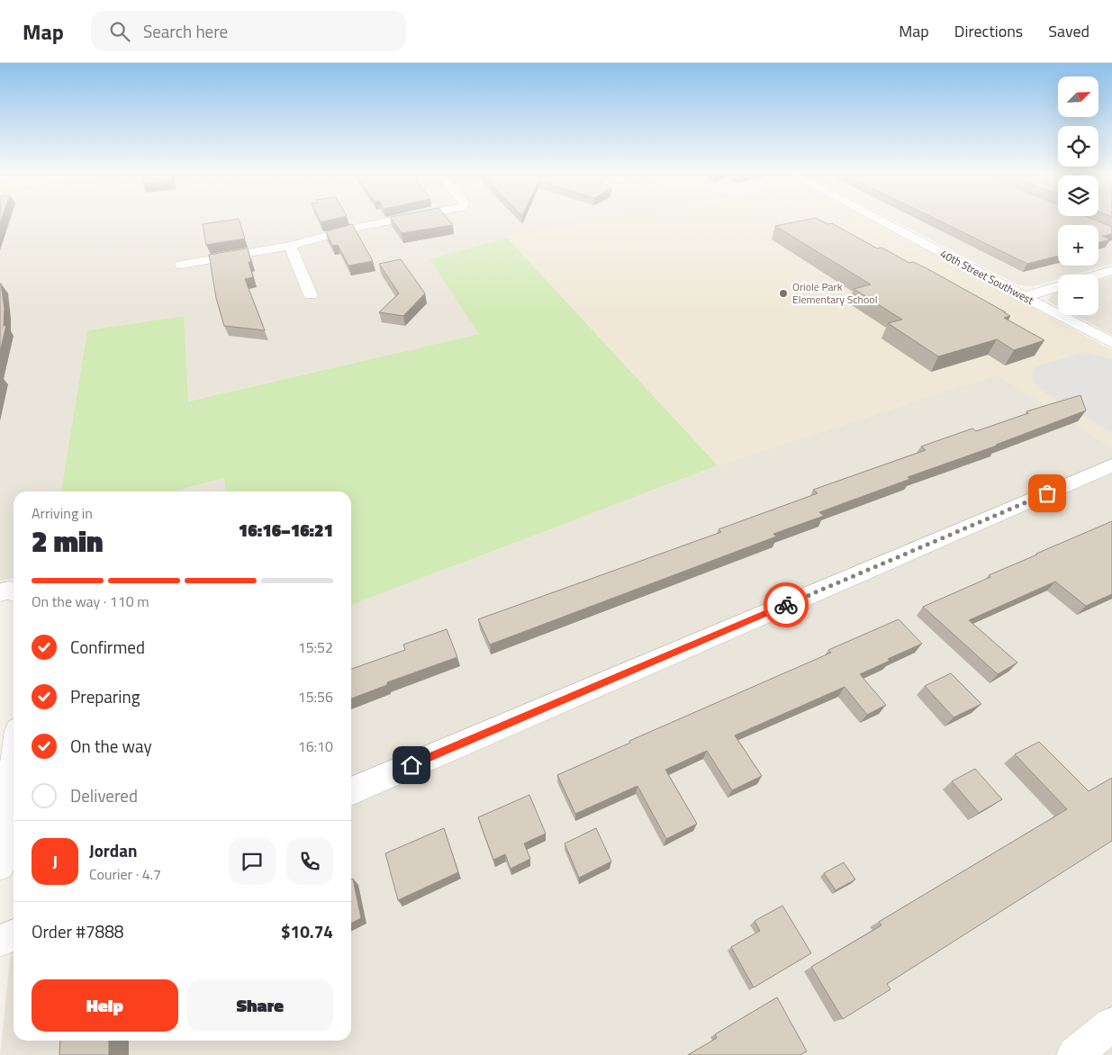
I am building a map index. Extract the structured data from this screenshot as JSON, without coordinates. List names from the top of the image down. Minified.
{"streets":{"street":["40th Street Southwest"]},"places":["Oriole Park Elementary School"],"north":"top right","page":{"header":"Map","search":"Search here","nav":["Map","Directions","Saved"],"map_buttons":["+","−"],"heading":["2 min","Arriving in","16:16–16:21"],"panel":["Jordan","Courier · 4.7","Order #7888","$10.74"],"bar":"On the way · 110 m","list":[["Confirmed","15:52"],["Preparing","15:56"],["On the way","16:10"],"Delivered"],"round":"J","buttons":["Help","Share"]}}
